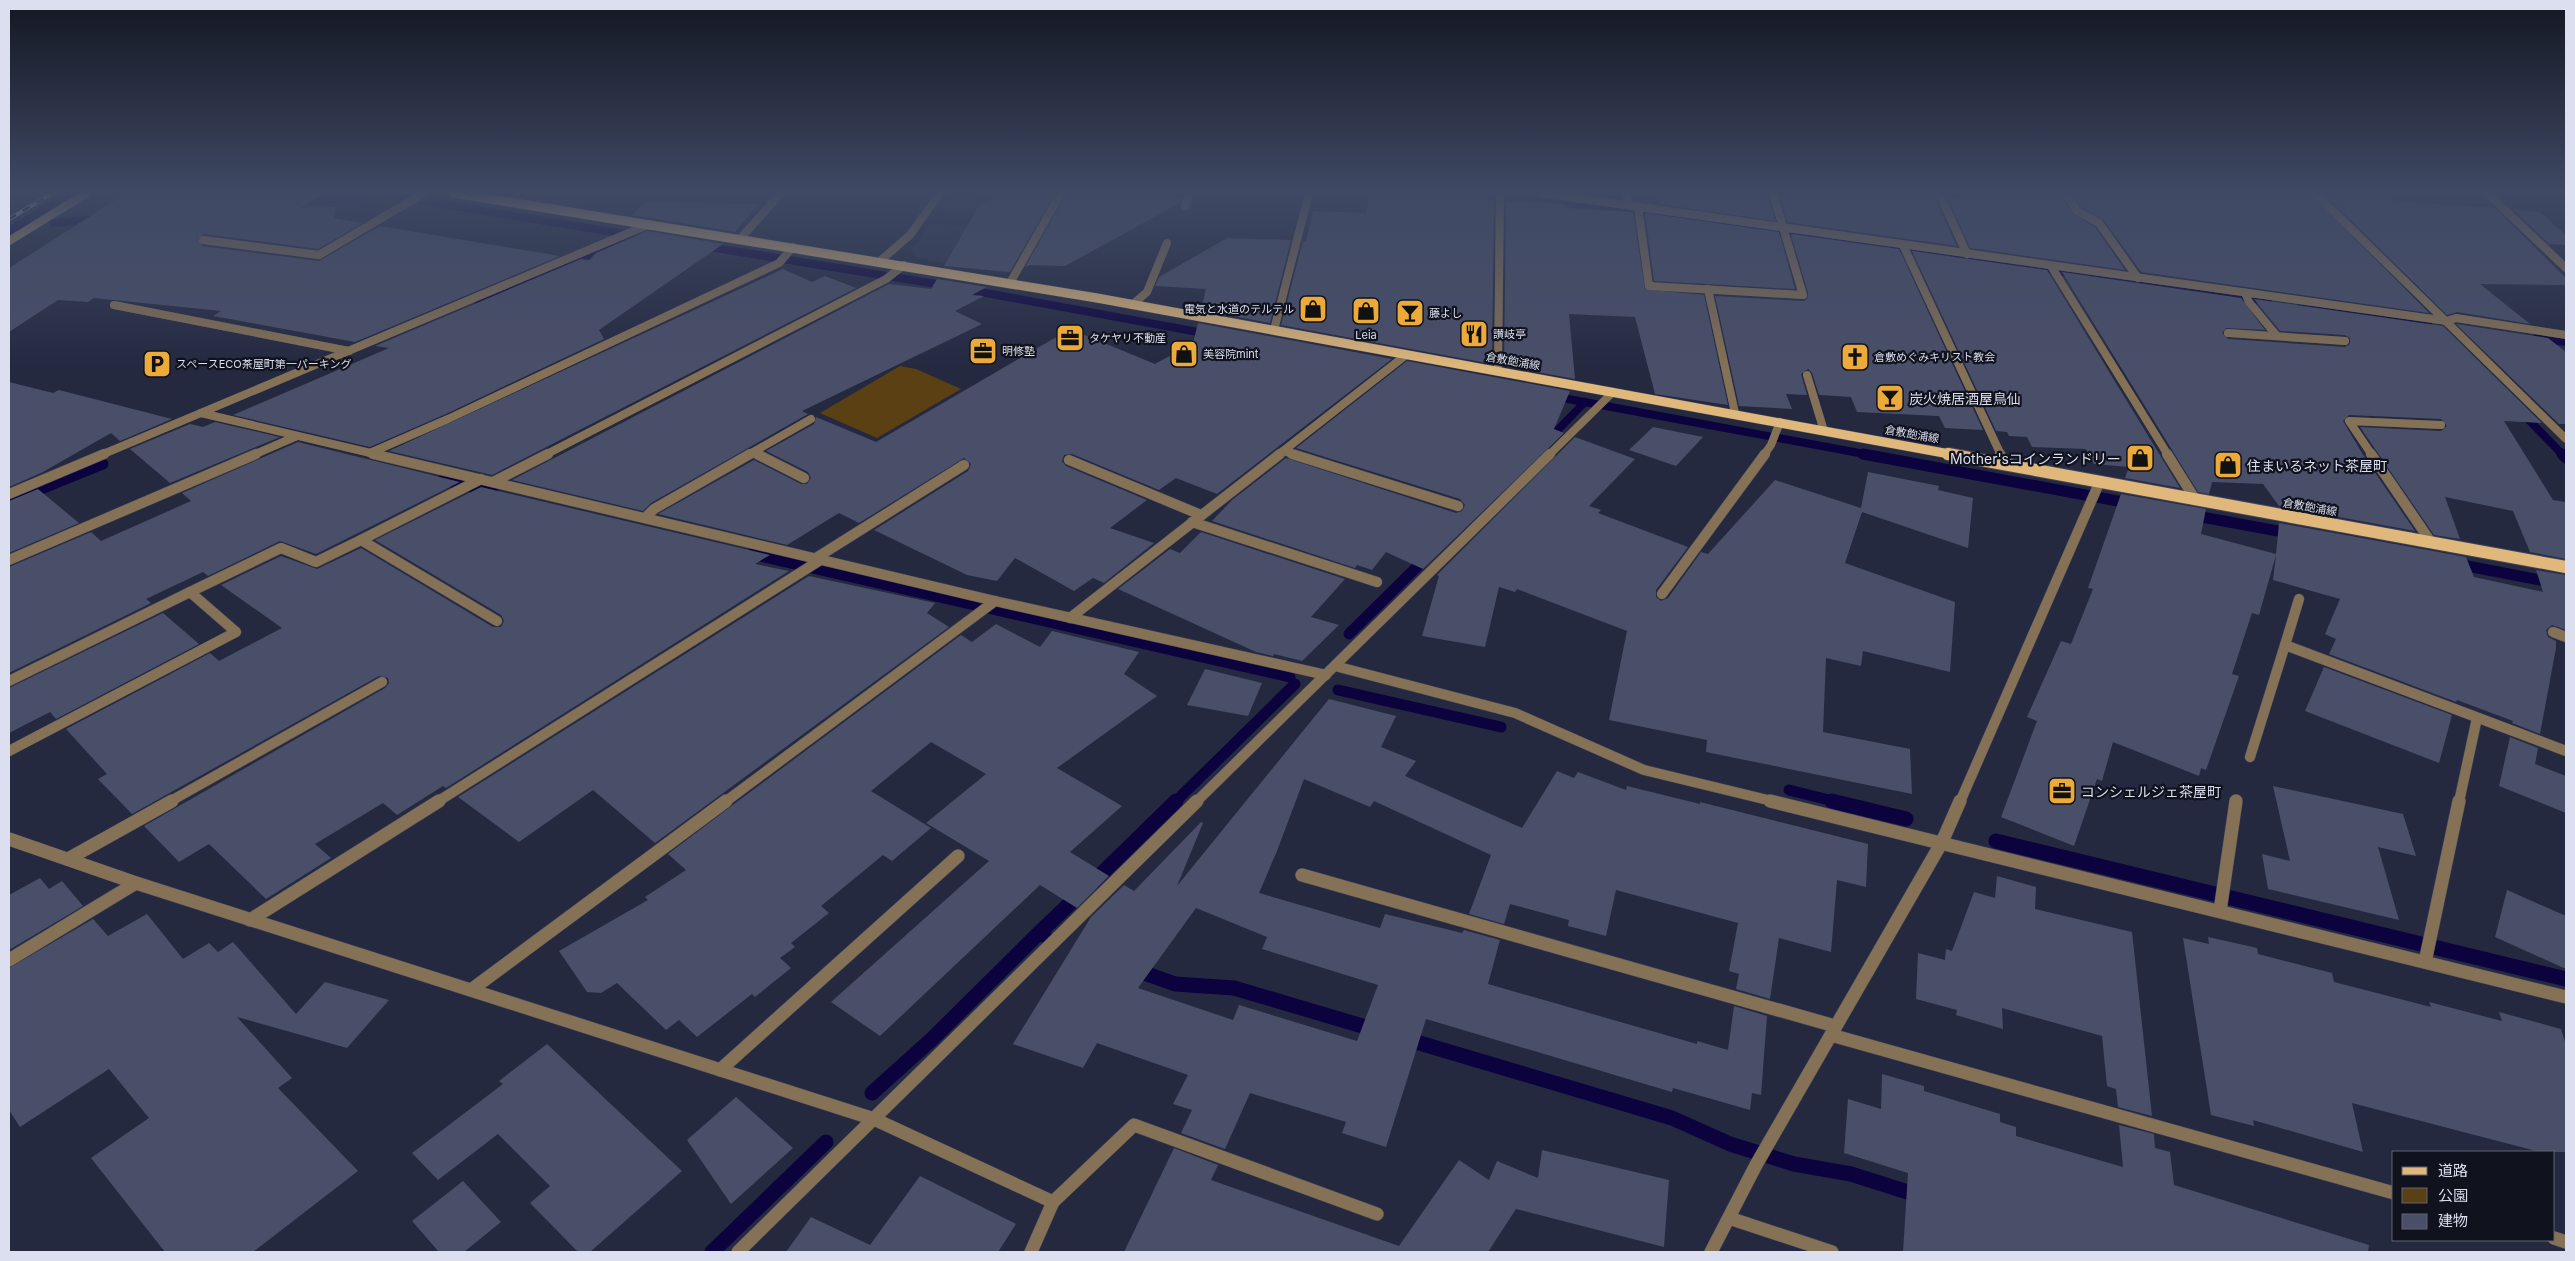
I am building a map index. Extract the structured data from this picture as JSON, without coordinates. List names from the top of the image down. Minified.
{"streets":{"main road":["倉敷飽浦線"]},"places":{"shop":["電気と水道のテルテル","Leia","美容院mint","Mother'sコインランドリー","住まいるネット茶屋町"],"bar":["藤よし","炭火焼居酒屋鳥仙"],"restaurant":["讃岐亭"],"office":["タケヤリ不動産","明修塾","コンシェルジェ茶屋町"],"church":["倉敷めぐみキリスト教会"],"parking":["スペースECO茶屋町第一パーキング"]},"legend":["道路","公園","建物"]}
